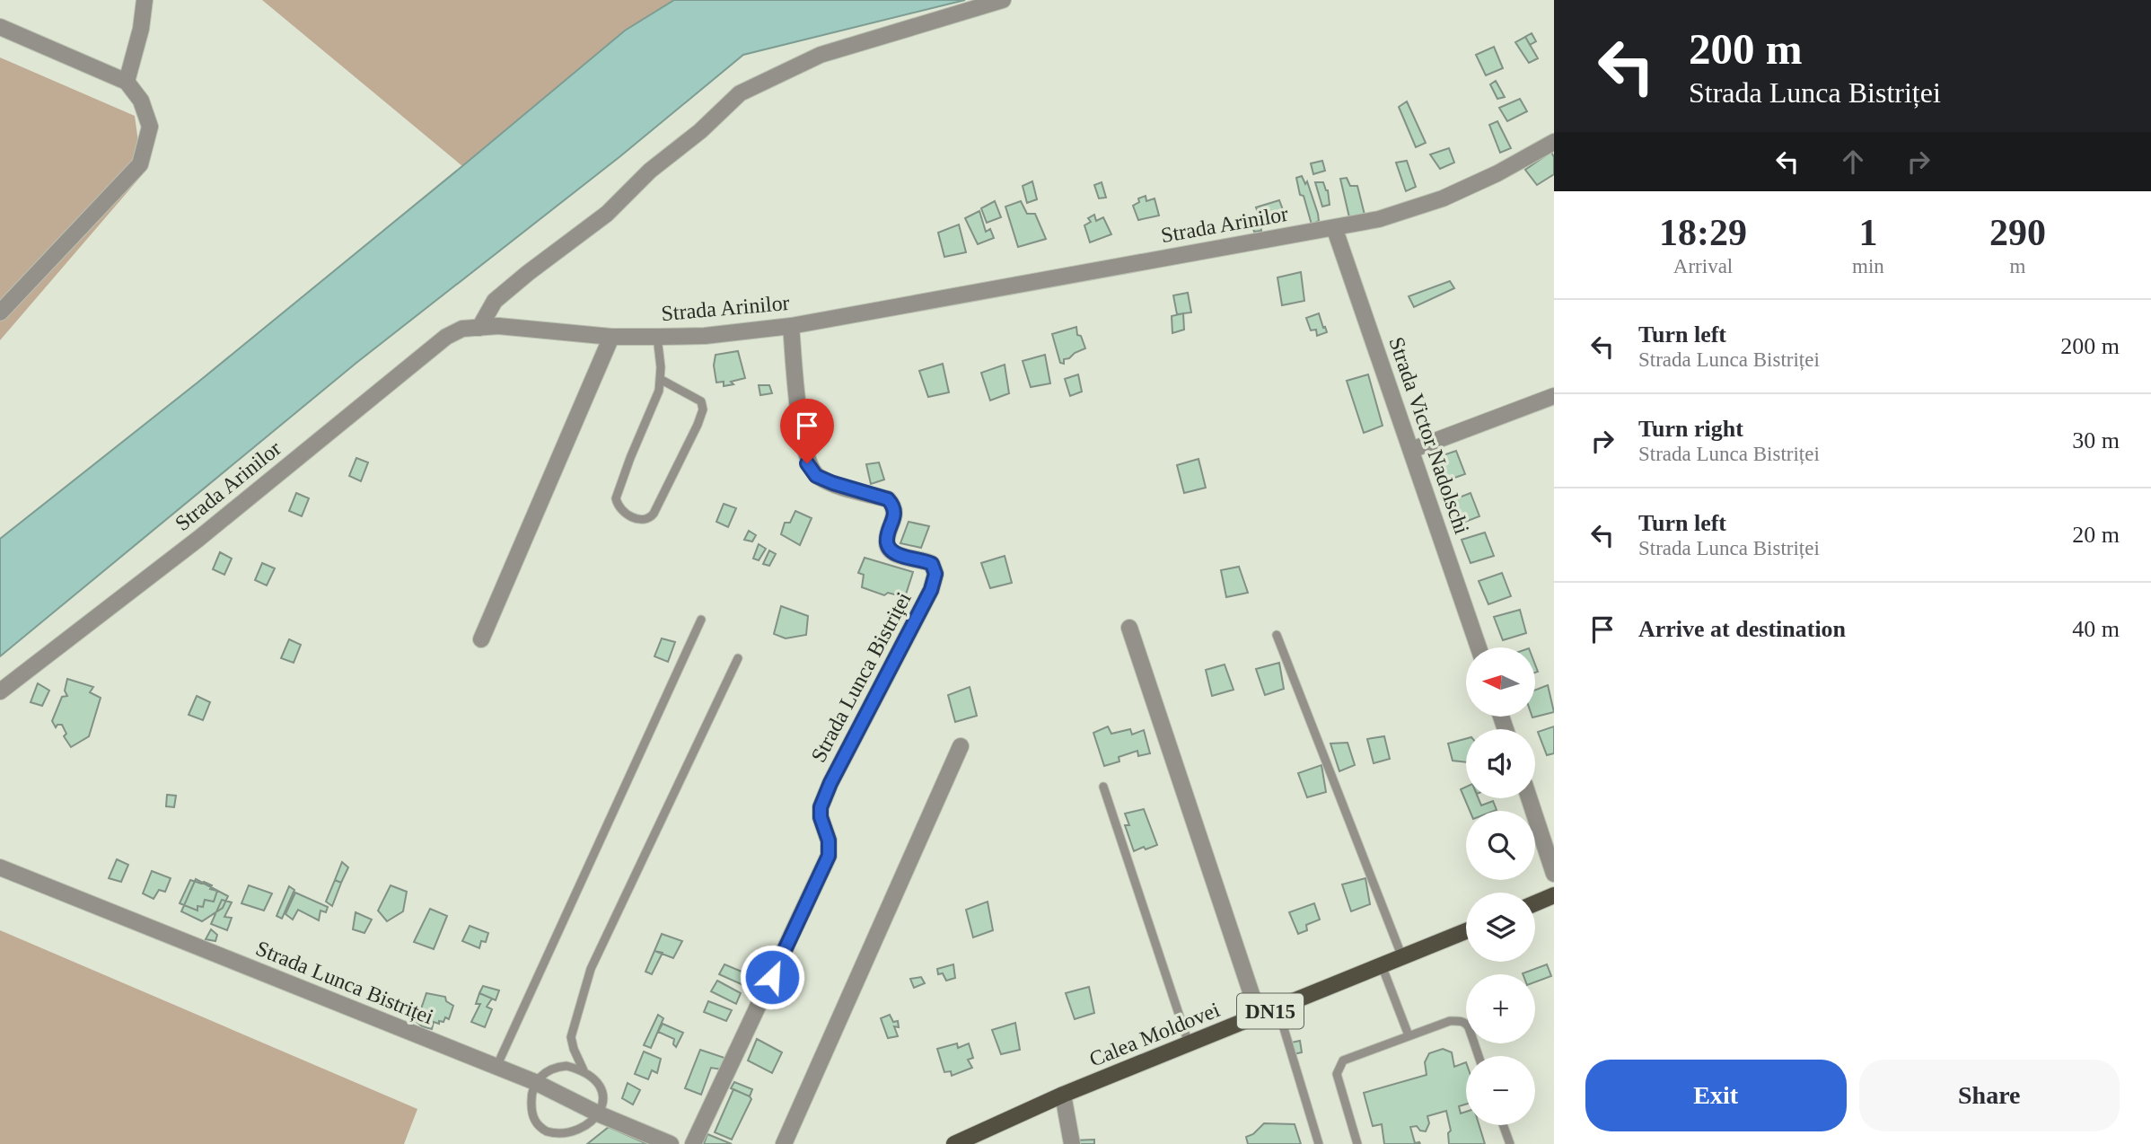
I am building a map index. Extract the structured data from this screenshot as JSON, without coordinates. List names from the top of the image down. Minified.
{"streets":{"main road":["DN15","Calea Moldovei"],"street":["Strada Arinilor","Strada Victor Nadolschi","Strada Lunca Bistriței"]},"crossings":[["Strada Arinilor","Strada Victor Nadolschi"],["Strada Arinilor","Strada Lunca Bistriței"]],"north":"left","page":{"turn":["200 m","Strada Lunca Bistriței"],"eta":["18:29","Arrival","1","min","290","m"],"list":[{"name":"Turn left","note":"Strada Lunca Bistriței","value":"200 m"},{"name":"Turn right","note":"Strada Lunca Bistriței","value":"30 m"},{"name":"Turn left","note":"Strada Lunca Bistriței","value":"20 m"},{"name":"Arrive at destination","value":"40 m"}],"map_buttons":["+","−"],"buttons":["Exit","Share"]}}
